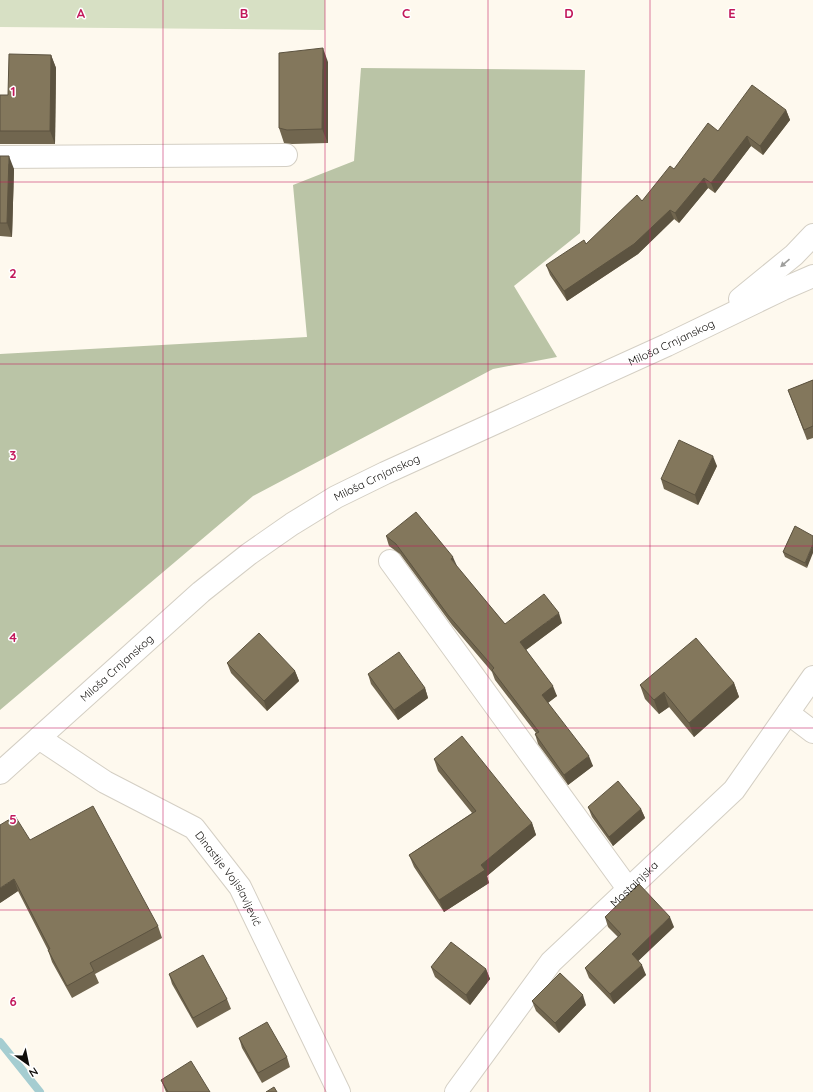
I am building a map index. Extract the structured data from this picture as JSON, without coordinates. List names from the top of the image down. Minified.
{"streets":{"street":["Miloša Crnjanskog","Dinastije Vojislavljević","Mostainjska"]},"crossings":[["Miloša Crnjanskog","Dinastije Vojislavljević"]],"north":"bottom right","grid":{"columns":["A","B","C","D","E"],"rows":["1","2","3","4","5","6"]}}
